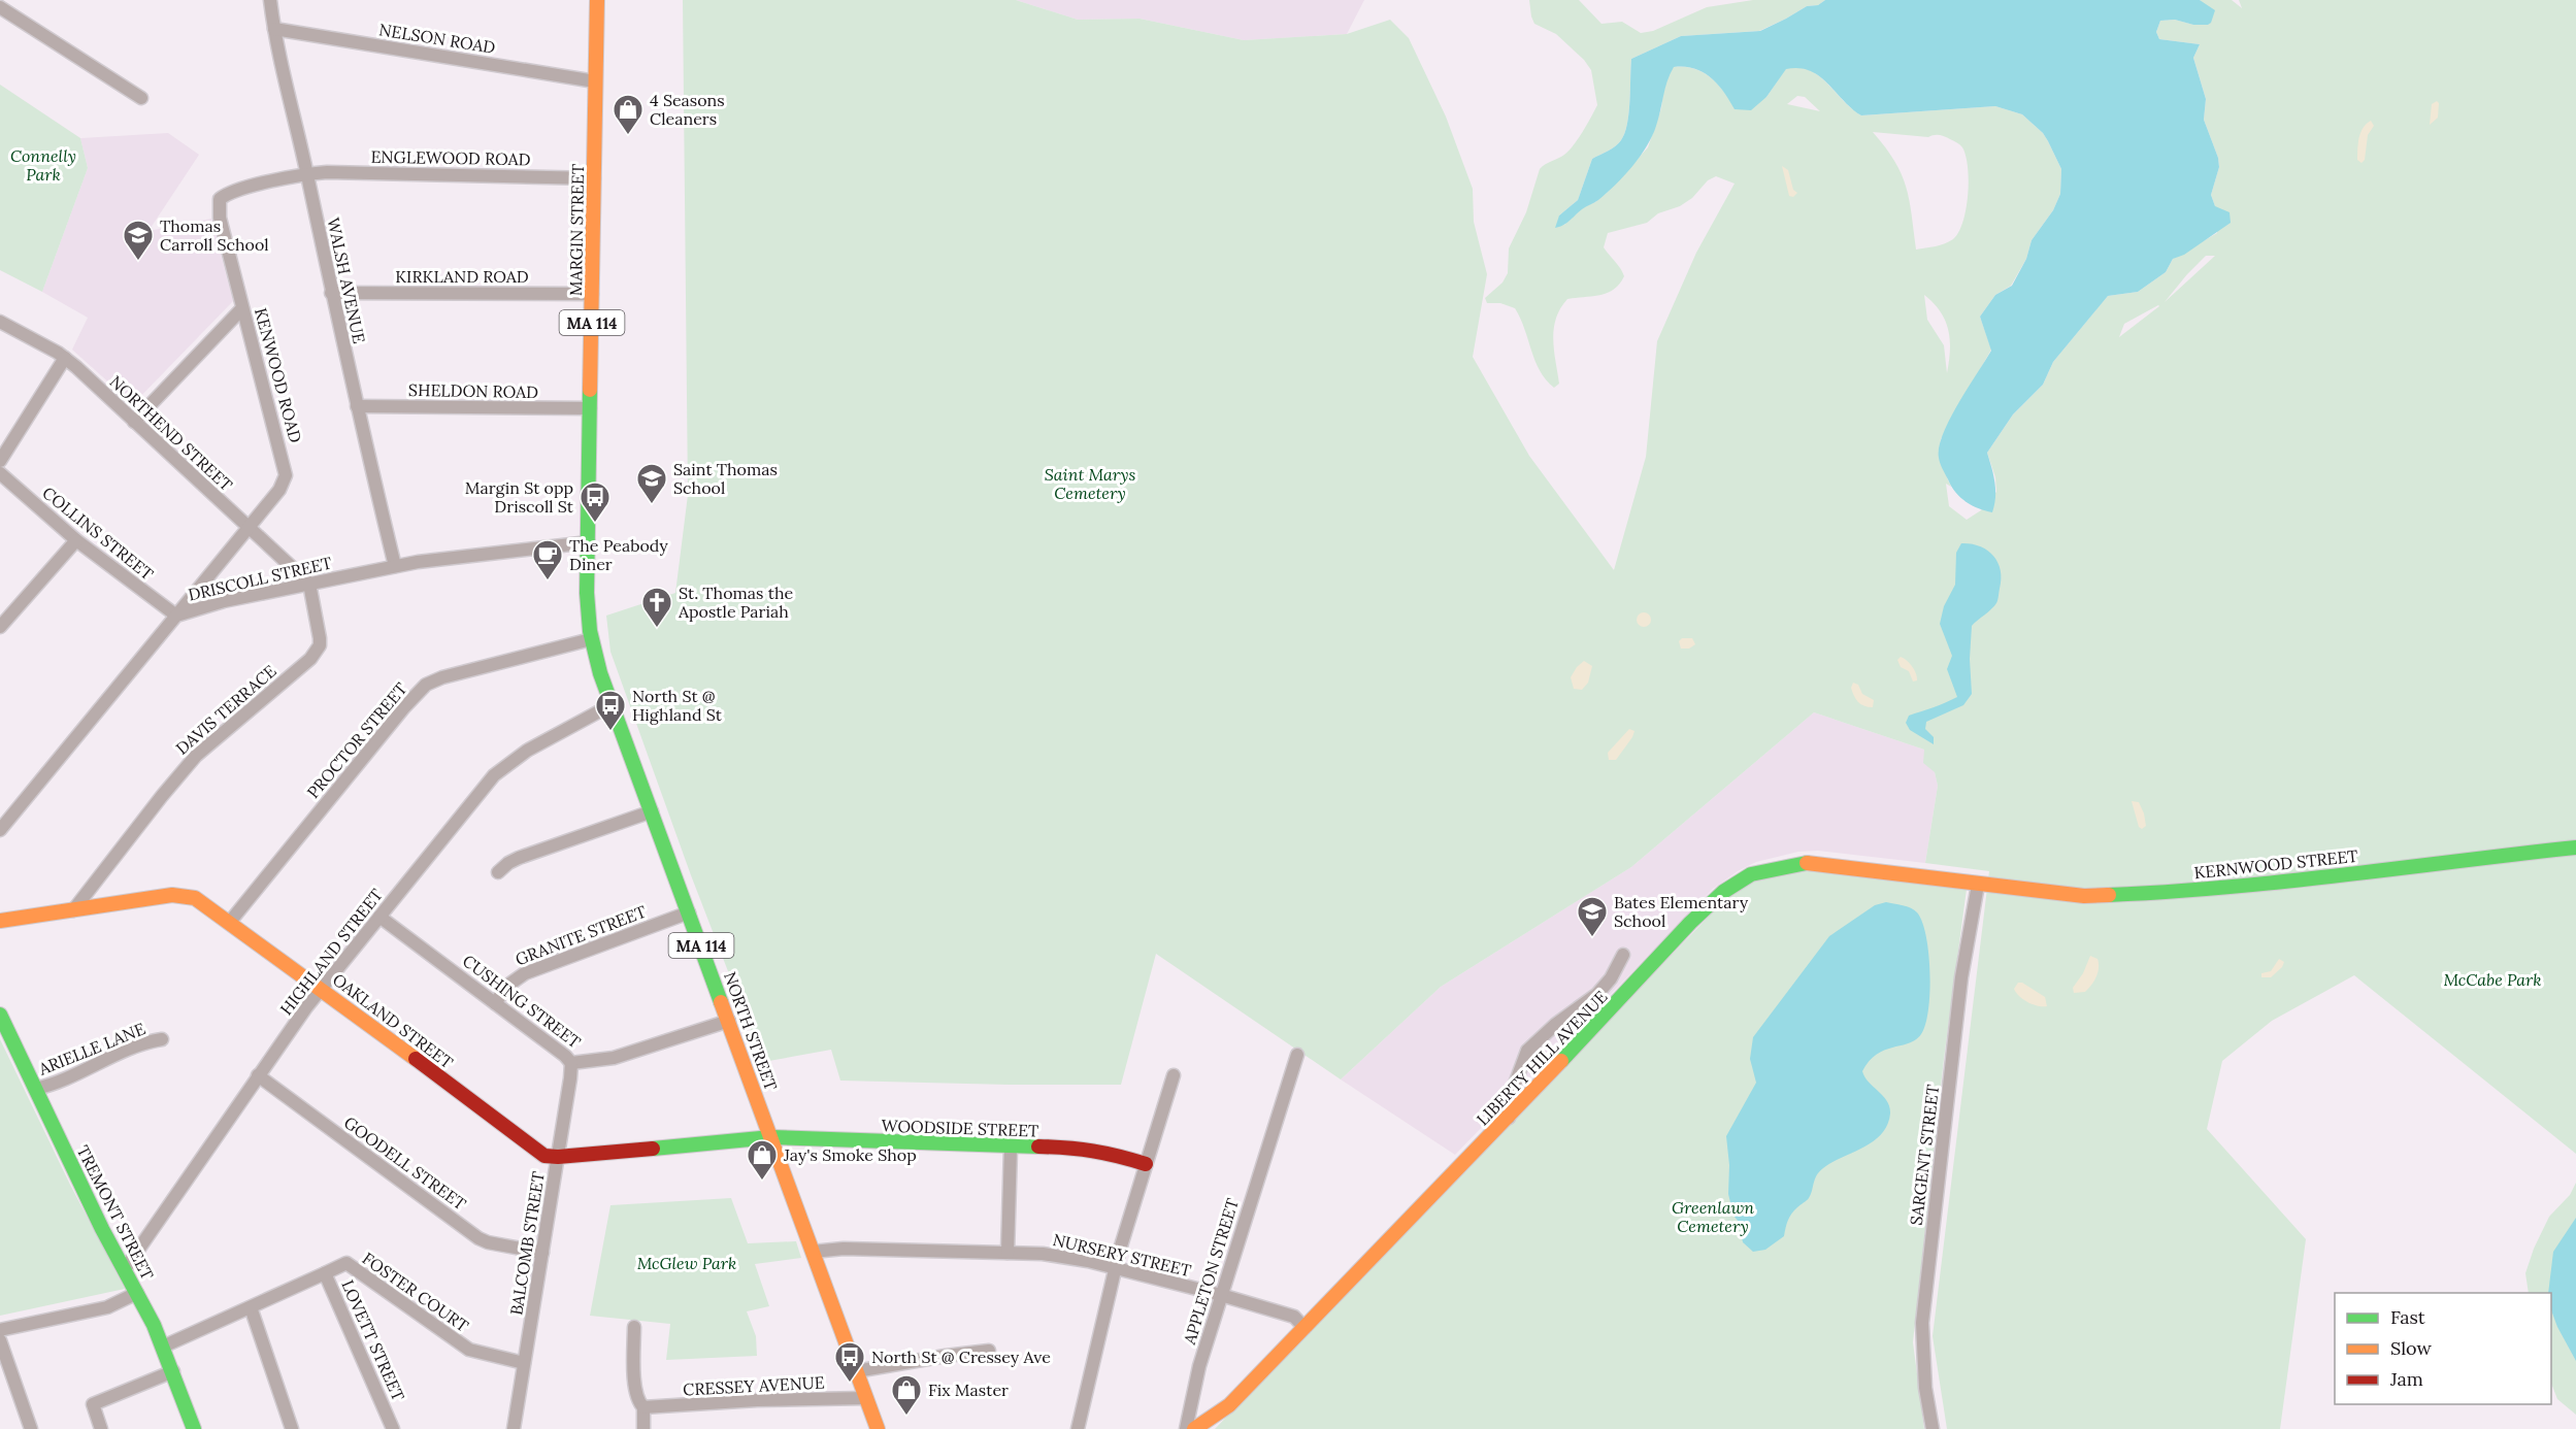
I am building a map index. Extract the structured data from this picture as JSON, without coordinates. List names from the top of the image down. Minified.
{"streets":{"main road":["MARGIN STREET","MA 114","KERNWOOD STREET","OAKLAND STREET","NORTH STREET","LIBERTY HILL AVENUE","WOODSIDE STREET","TREMONT STREET"],"street":["NELSON ROAD","ENGLEWOOD ROAD","KIRKLAND ROAD","WALSH AVENUE","KENWOOD ROAD","SHELDON ROAD","NORTHEND STREET","COLLINS STREET","DRISCOLL STREET","DAVIS TERRACE","PROCTOR STREET","GRANITE STREET","HIGHLAND STREET","CUSHING STREET","ARIELLE LANE","SARGENT STREET","GOODELL STREET","BALCOMB STREET","NURSERY STREET","APPLETON STREET","FOSTER COURT","LOVETT STREET","CRESSEY AVENUE"]},"crossings":[["NELSON ROAD","MARGIN STREET"],["NELSON ROAD","WALSH AVENUE"],["ENGLEWOOD ROAD","MARGIN STREET"],["ENGLEWOOD ROAD","WALSH AVENUE"],["ENGLEWOOD ROAD","KENWOOD ROAD"],["MARGIN STREET","KIRKLAND ROAD"],["MARGIN STREET","SHELDON ROAD"],["MARGIN STREET","DRISCOLL STREET"],["MARGIN STREET","PROCTOR STREET"],["MARGIN STREET","NORTH STREET"],["KIRKLAND ROAD","WALSH AVENUE"],["WALSH AVENUE","KENWOOD ROAD"],["WALSH AVENUE","SHELDON ROAD"],["WALSH AVENUE","DRISCOLL STREET"],["KENWOOD ROAD","NORTHEND STREET"],["KENWOOD ROAD","COLLINS STREET"],["KENWOOD ROAD","DRISCOLL STREET"],["NORTHEND STREET","DRISCOLL STREET"],["NORTHEND STREET","DAVIS TERRACE"],["COLLINS STREET","DRISCOLL STREET"],["DRISCOLL STREET","DAVIS TERRACE"],["DAVIS TERRACE","OAKLAND STREET"],["PROCTOR STREET","OAKLAND STREET"],["PROCTOR STREET","NORTH STREET"],["KERNWOOD STREET","LIBERTY HILL AVENUE"],["KERNWOOD STREET","SARGENT STREET"],["GRANITE STREET","CUSHING STREET"],["GRANITE STREET","NORTH STREET"],["HIGHLAND STREET","CUSHING STREET"],["HIGHLAND STREET","OAKLAND STREET"],["HIGHLAND STREET","NORTH STREET"],["HIGHLAND STREET","GOODELL STREET"],["HIGHLAND STREET","TREMONT STREET"],["CUSHING STREET","NORTH STREET"],["CUSHING STREET","BALCOMB STREET"],["OAKLAND STREET","NORTH STREET"],["OAKLAND STREET","WOODSIDE STREET"],["OAKLAND STREET","BALCOMB STREET"],["NORTH STREET","WOODSIDE STREET"],["NORTH STREET","NURSERY STREET"],["NORTH STREET","CRESSEY AVENUE"],["ARIELLE LANE","TREMONT STREET"],["LIBERTY HILL AVENUE","SARGENT STREET"],["LIBERTY HILL AVENUE","NURSERY STREET"],["GOODELL STREET","BALCOMB STREET"],["TREMONT STREET","LOVETT STREET"],["BALCOMB STREET","FOSTER COURT"],["NURSERY STREET","APPLETON STREET"],["FOSTER COURT","LOVETT STREET"]],"parks":["Connelly Park","Saint Marys Cemetery","McCabe Park","Greenlawn Cemetery","McGlew Park"],"places":{"shop":["4 Seasons Cleaners","Jay's Smoke Shop","Fix Master"],"school or university":["Thomas Carroll School","Saint Thomas School","Bates Elementary School"],"bus stop":["Margin St opp Driscoll St","North St @ Highland St","North St @ Cressey Ave"],"cafe":["The Peabody Diner"],"church":["St. Thomas the Apostle Pariah"]},"legend":["Fast","Slow","Jam"]}
